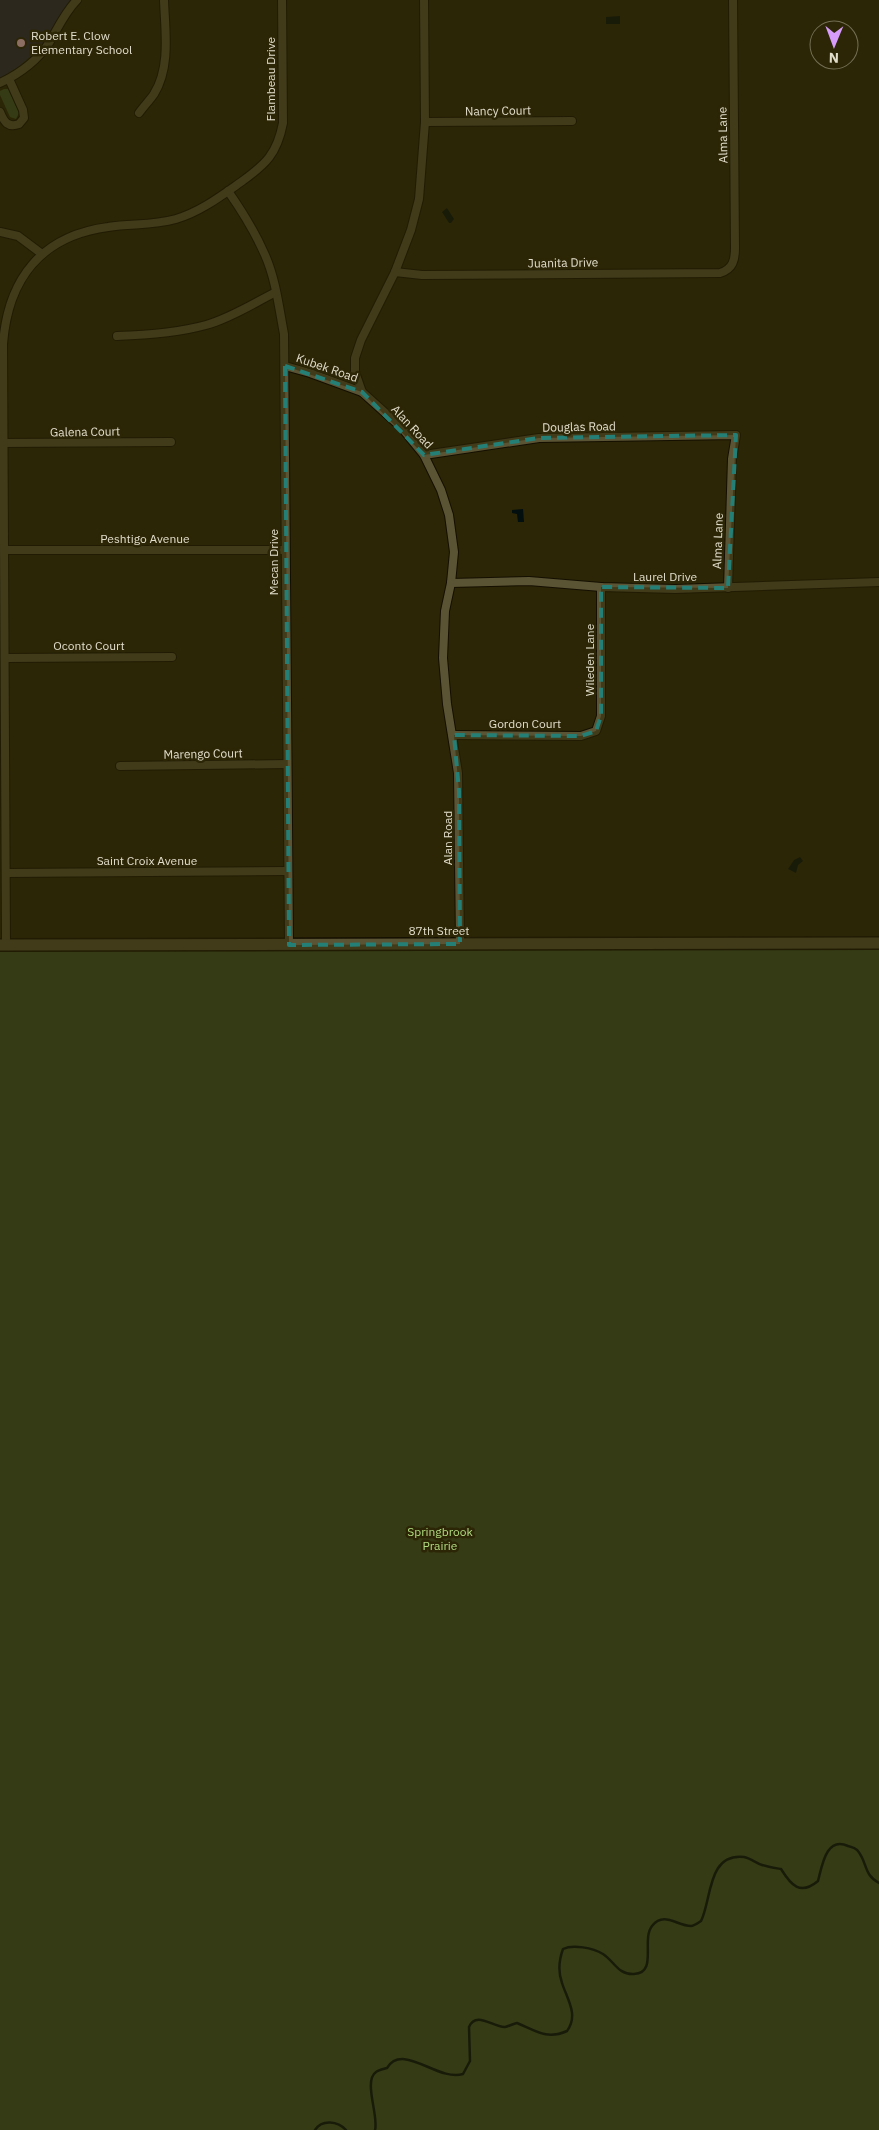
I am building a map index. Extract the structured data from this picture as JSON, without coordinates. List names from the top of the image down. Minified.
{"streets":{"street":["Flambeau Drive","Nancy Court","Alma Lane","Juanita Drive","Kubek Road","Alan Road","Douglas Road","Galena Court","Peshtigo Avenue","Mecan Drive","Laurel Drive","Oconto Court","Wileden Lane","Gordon Court","Marengo Court","Saint Croix Avenue","87th Street"]},"crossings":[["Flambeau Drive","Galena Court"],["Flambeau Drive","Peshtigo Avenue"],["Flambeau Drive","Mecan Drive"],["Flambeau Drive","Oconto Court"],["Flambeau Drive","Saint Croix Avenue"],["Flambeau Drive","87th Street"],["Alma Lane","Juanita Drive"],["Alma Lane","Douglas Road"],["Alma Lane","Laurel Drive"],["Kubek Road","Alan Road"],["Kubek Road","Mecan Drive"],["Alan Road","Douglas Road"],["Alan Road","Laurel Drive"],["Alan Road","Gordon Court"],["Alan Road","87th Street"],["Peshtigo Avenue","Mecan Drive"],["Mecan Drive","Marengo Court"],["Mecan Drive","Saint Croix Avenue"],["Mecan Drive","87th Street"],["Laurel Drive","Wileden Lane"],["Wileden Lane","Gordon Court"]],"parks":["Springbrook Prairie"],"places":["Robert E. Clow Elementary School"],"north":"bottom"}
